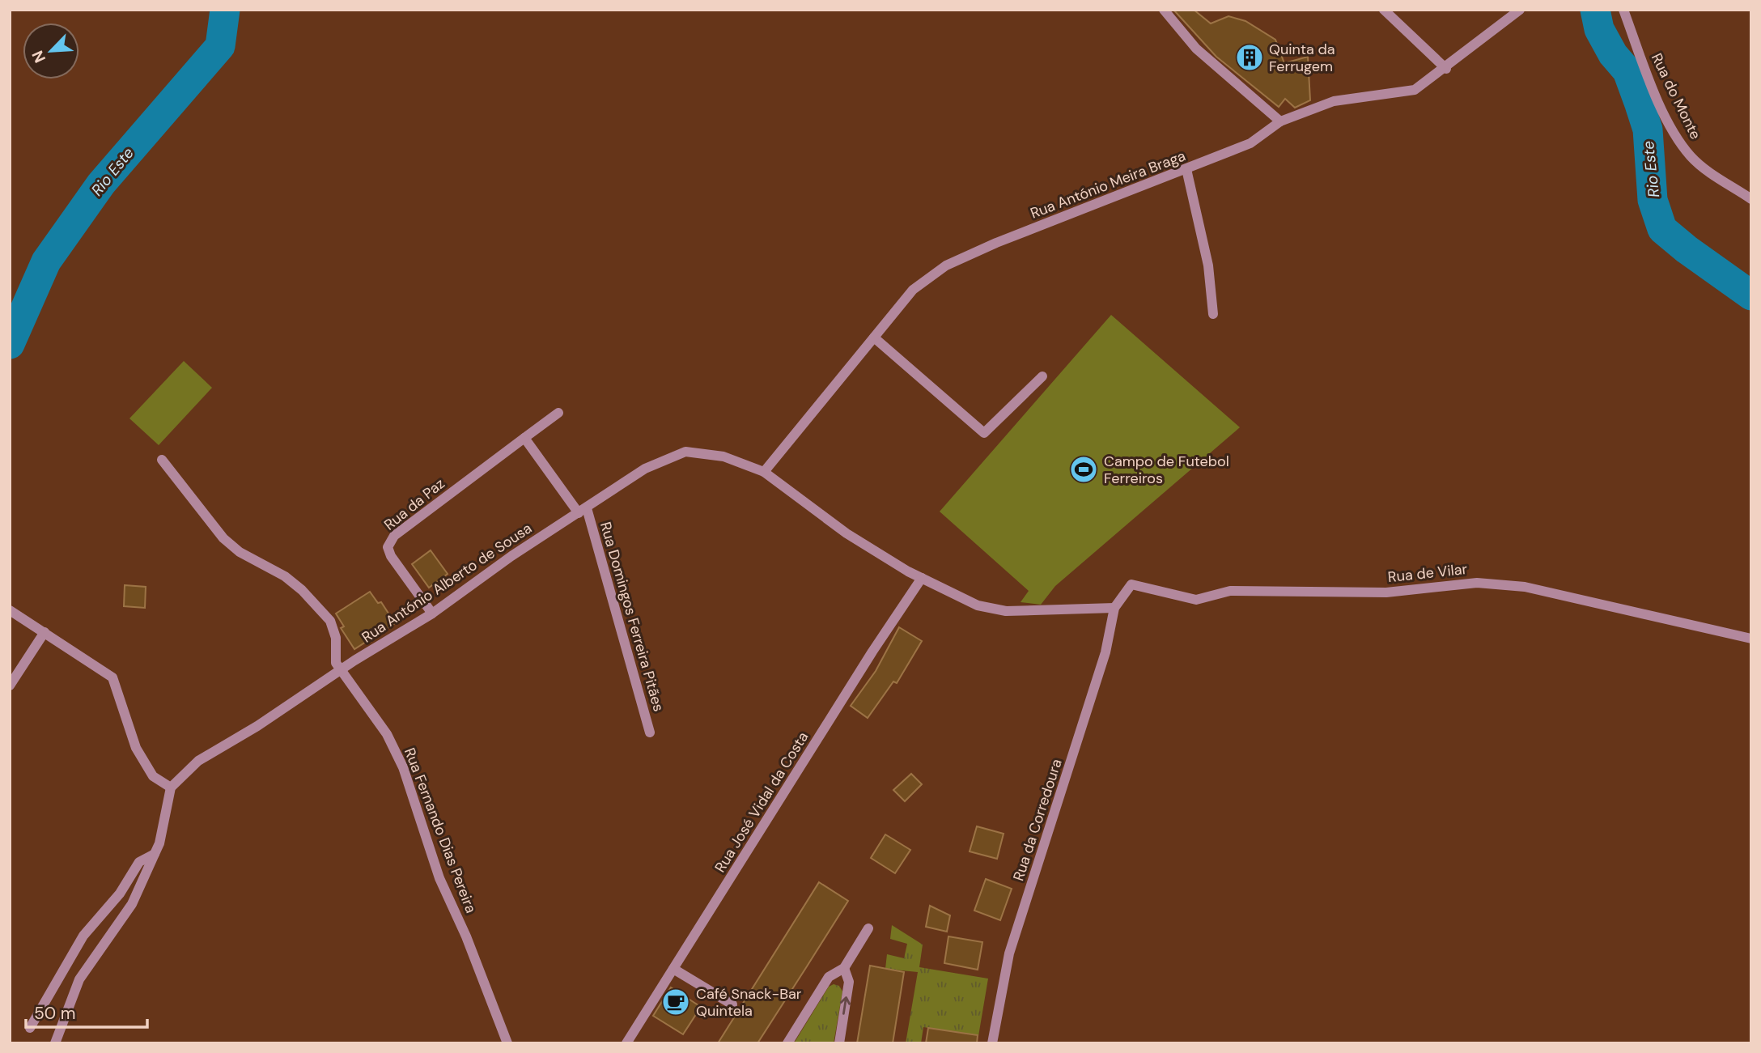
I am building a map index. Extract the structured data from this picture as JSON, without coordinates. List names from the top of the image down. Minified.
{"streets":{"street":["Rua do Monte","Rua António Meira Braga","Rua da Paz","Rua de Vilar","Rua António Alberto de Sousa","Rua Domingos Ferreira Pitães","Rua José Vidal da Costa","Rua da Corredoura","Rua Fernando Dias Pereira"]},"crossings":[["Rua António Meira Braga","Rua António Alberto de Sousa"],["Rua da Paz","Rua António Alberto de Sousa"],["Rua de Vilar","Rua da Corredoura"],["Rua António Alberto de Sousa","Rua Domingos Ferreira Pitães"],["Rua António Alberto de Sousa","Rua Fernando Dias Pereira"]],"water":["Rio Este"],"places":{"building":["Quinta da Ferrugem"],"sports":["Campo de Futebol Ferreiros"],"cafe":["Café Snack-Bar Quintela"]},"scale_bar":"50 m","north":"bottom left"}
